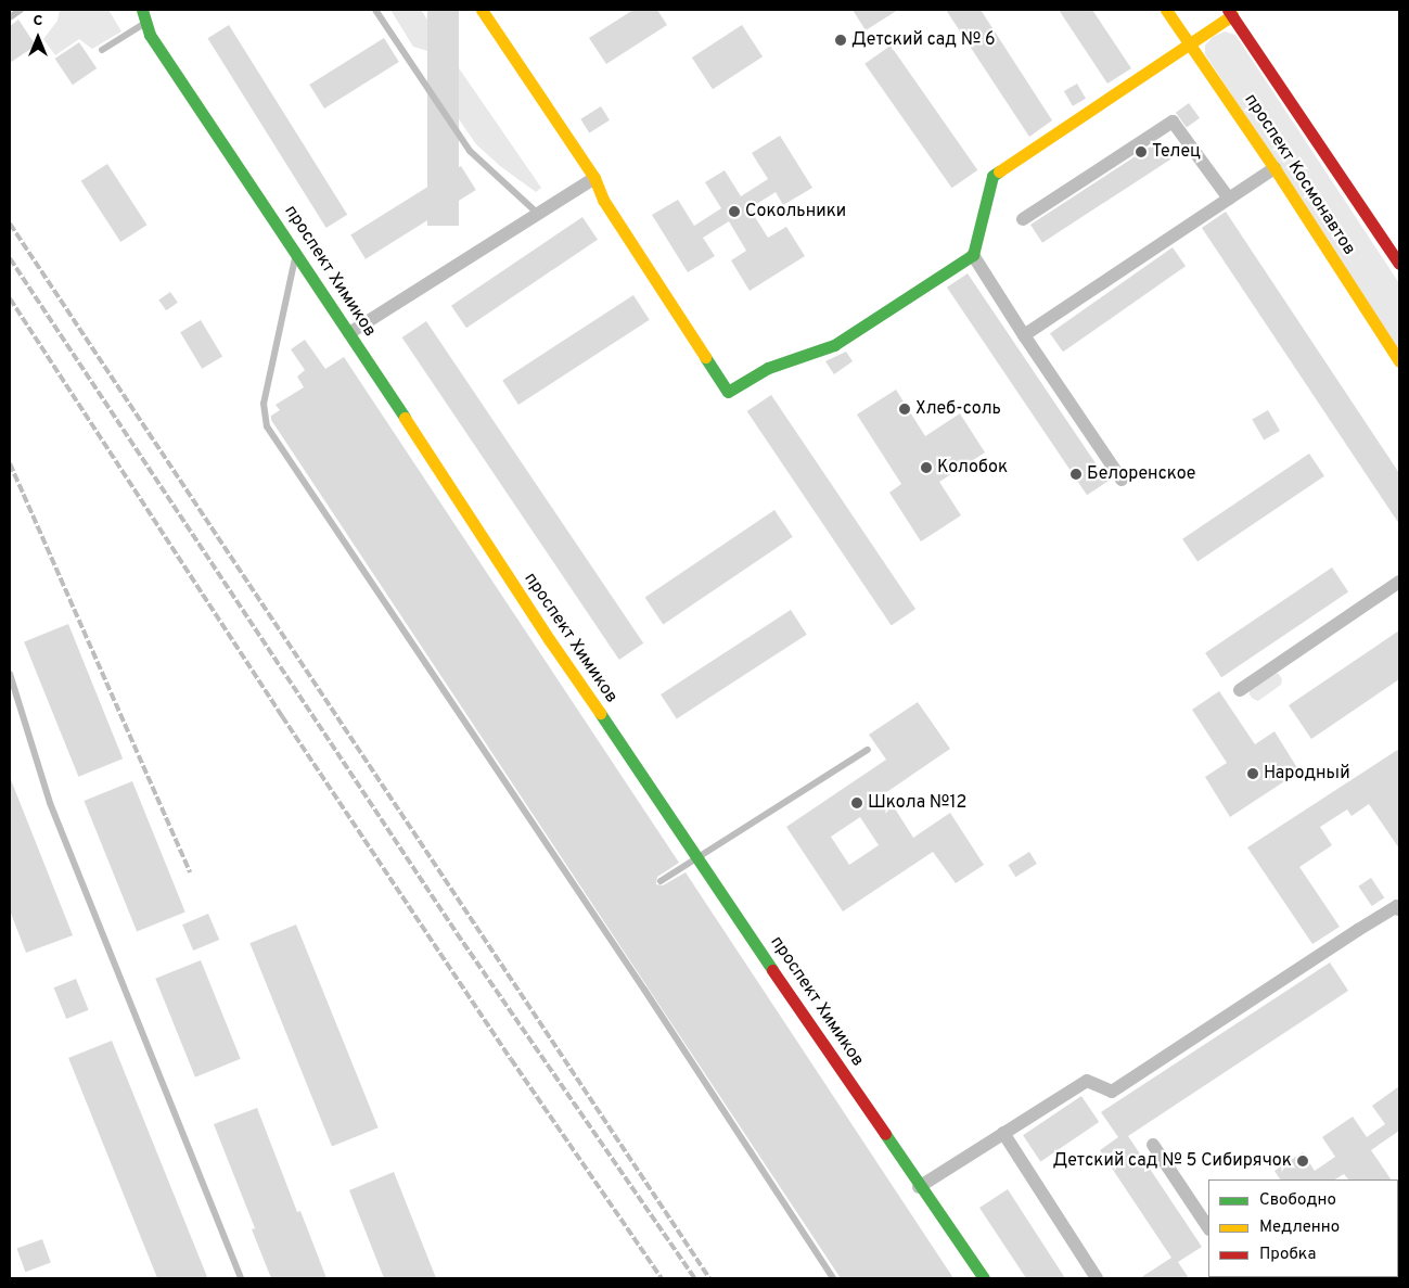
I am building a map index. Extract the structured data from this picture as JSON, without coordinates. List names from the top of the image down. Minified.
{"streets":{"street":["проспект Космонавтов","проспект Химиков"]},"places":["Детский сад № 6","Телец","Сокольники","Хлеб-соль","Колобок","Белоренское","Народный","Школа №12","Детский сад № 5 Сибирячок"],"legend":["Свободно","Медленно","Пробка"],"north":"top"}
